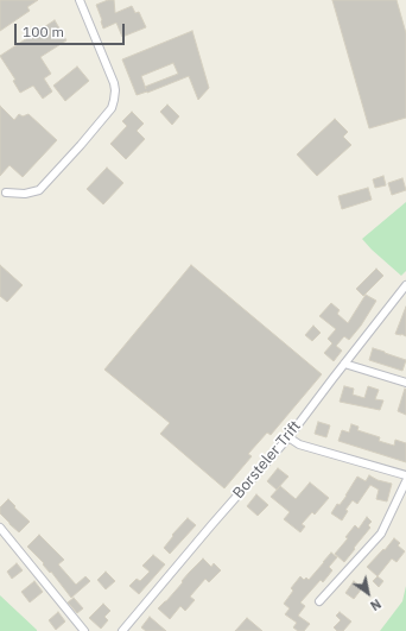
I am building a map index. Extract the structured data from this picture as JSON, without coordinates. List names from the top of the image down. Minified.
{"streets":{"street":["Borsteler Trift"]},"scale_bar":"100 m","north":"bottom right"}
